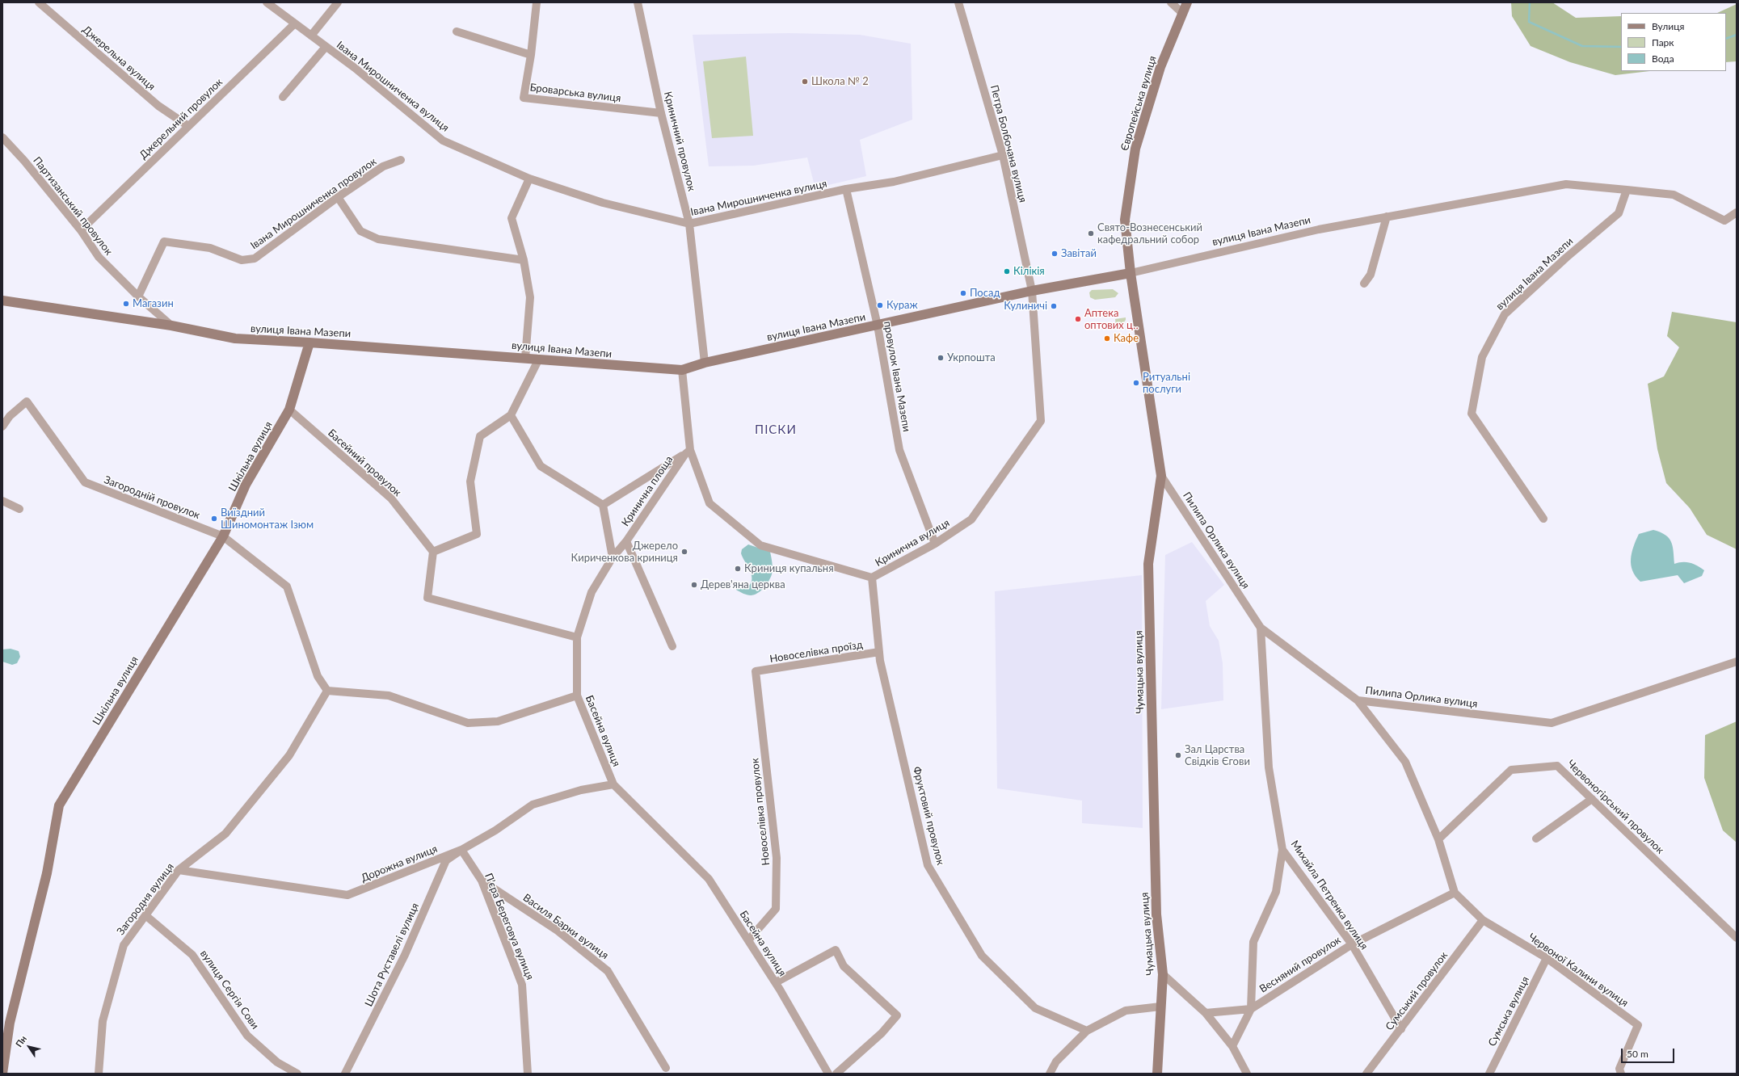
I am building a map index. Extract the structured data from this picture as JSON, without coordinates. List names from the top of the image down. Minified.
{"streets":{"street":["Джерельна вулиця","Івана Мирошниченка вулиця","Броварська вулиця","Європейська вулиця","Джерельний провулок","Криничний провулок","Петра Болбочана вулиця","Івана Мирошниченка провулок","Партизанський провулок","вулиця Івана Мазепи","провулок Івана Мазепи","Шкільна вулиця","Басейний провулок","Кринична площа","Загородній провулок","Пилипа Орлика вулиця","Кринична вулиця","Новоселівка проїзд","Чумацька вулиця","Басейна вулиця","Червоногірський провулок","Новоселівка провулок","Фруктовий провулок","Дорожна вулиця","Михайла Петренка вулиця","Загородня вулиця","П’єра Береговуа вулиця","Василя Барки вулиця","Шота Руставелі вулиця","Весняний провулок","Червоної Калини вулиця","вулиця Сергія Сови","Сумський провулок","Сумська вулиця"]},"crossings":[["Джерельна вулиця","Джерельний провулок"],["Івана Мирошниченка вулиця","Джерельний провулок"],["Івана Мирошниченка вулиця","Криничний провулок"],["Івана Мирошниченка вулиця","Петра Болбочана вулиця"],["Івана Мирошниченка вулиця","провулок Івана Мазепи"],["Броварська вулиця","Криничний провулок"],["Європейська вулиця","вулиця Івана Мазепи"],["Європейська вулиця","Чумацька вулиця"],["Джерельний провулок","Партизанський провулок"],["Криничний провулок","вулиця Івана Мазепи"],["Петра Болбочана вулиця","вулиця Івана Мазепи"],["Петра Болбочана вулиця","Кринична вулиця"],["Івана Мирошниченка провулок","Партизанський провулок"],["Партизанський провулок","вулиця Івана Мазепи"],["вулиця Івана Мазепи","провулок Івана Мазепи"],["вулиця Івана Мазепи","Шкільна вулиця"],["вулиця Івана Мазепи","Кринична вулиця"],["вулиця Івана Мазепи","Чумацька вулиця"],["провулок Івана Мазепи","Кринична вулиця"],["Шкільна вулиця","Басейний провулок"],["Шкільна вулиця","Загородній провулок"],["Кринична площа","Кринична вулиця"],["Кринична площа","Басейна вулиця"],["Загородній провулок","Загородня вулиця"],["Пилипа Орлика вулиця","Чумацька вулиця"],["Пилипа Орлика вулиця","Михайла Петренка вулиця"],["Пилипа Орлика вулиця","Червоної Калини вулиця"],["Кринична вулиця","Фруктовий провулок"],["Новоселівка проїзд","Новоселівка провулок"],["Новоселівка проїзд","Фруктовий провулок"],["Басейна вулиця","Новоселівка провулок"],["Басейна вулиця","Дорожна вулиця"],["Червоногірський провулок","Червоної Калини вулиця"],["Дорожна вулиця","Загородня вулиця"],["Дорожна вулиця","П’єра Береговуа вулиця"],["Дорожна вулиця","Шота Руставелі вулиця"],["Михайла Петренка вулиця","Весняний провулок"],["Михайла Петренка вулиця","Сумський провулок"],["Загородня вулиця","вулиця Сергія Сови"],["П’єра Береговуа вулиця","Василя Барки вулиця"],["П’єра Береговуа вулиця","Шота Руставелі вулиця"],["Весняний провулок","Червоної Калини вулиця"],["Червоної Калини вулиця","Сумський провулок"],["Червоної Калини вулиця","Сумська вулиця"]],"districts":["ПІСКИ"],"places":["Школа № 2","Свято-Вознесенський кафедральний собор","Завітай","Кілікія","Посад","Магазин","Кураж","Кулиничі","Аптека оптових ц‥","Кафе","Укрпошта","Ритуальні послуги","Виїздний Шиномонтаж Ізюм","Джерело Кириченкова криниця","Криниця купальня","Дерев'яна церква","Зал Царства Свідків Єгови"],"legend":["Вулиця","Парк","Вода"],"scale_bar":"50 m","north":"top left"}
